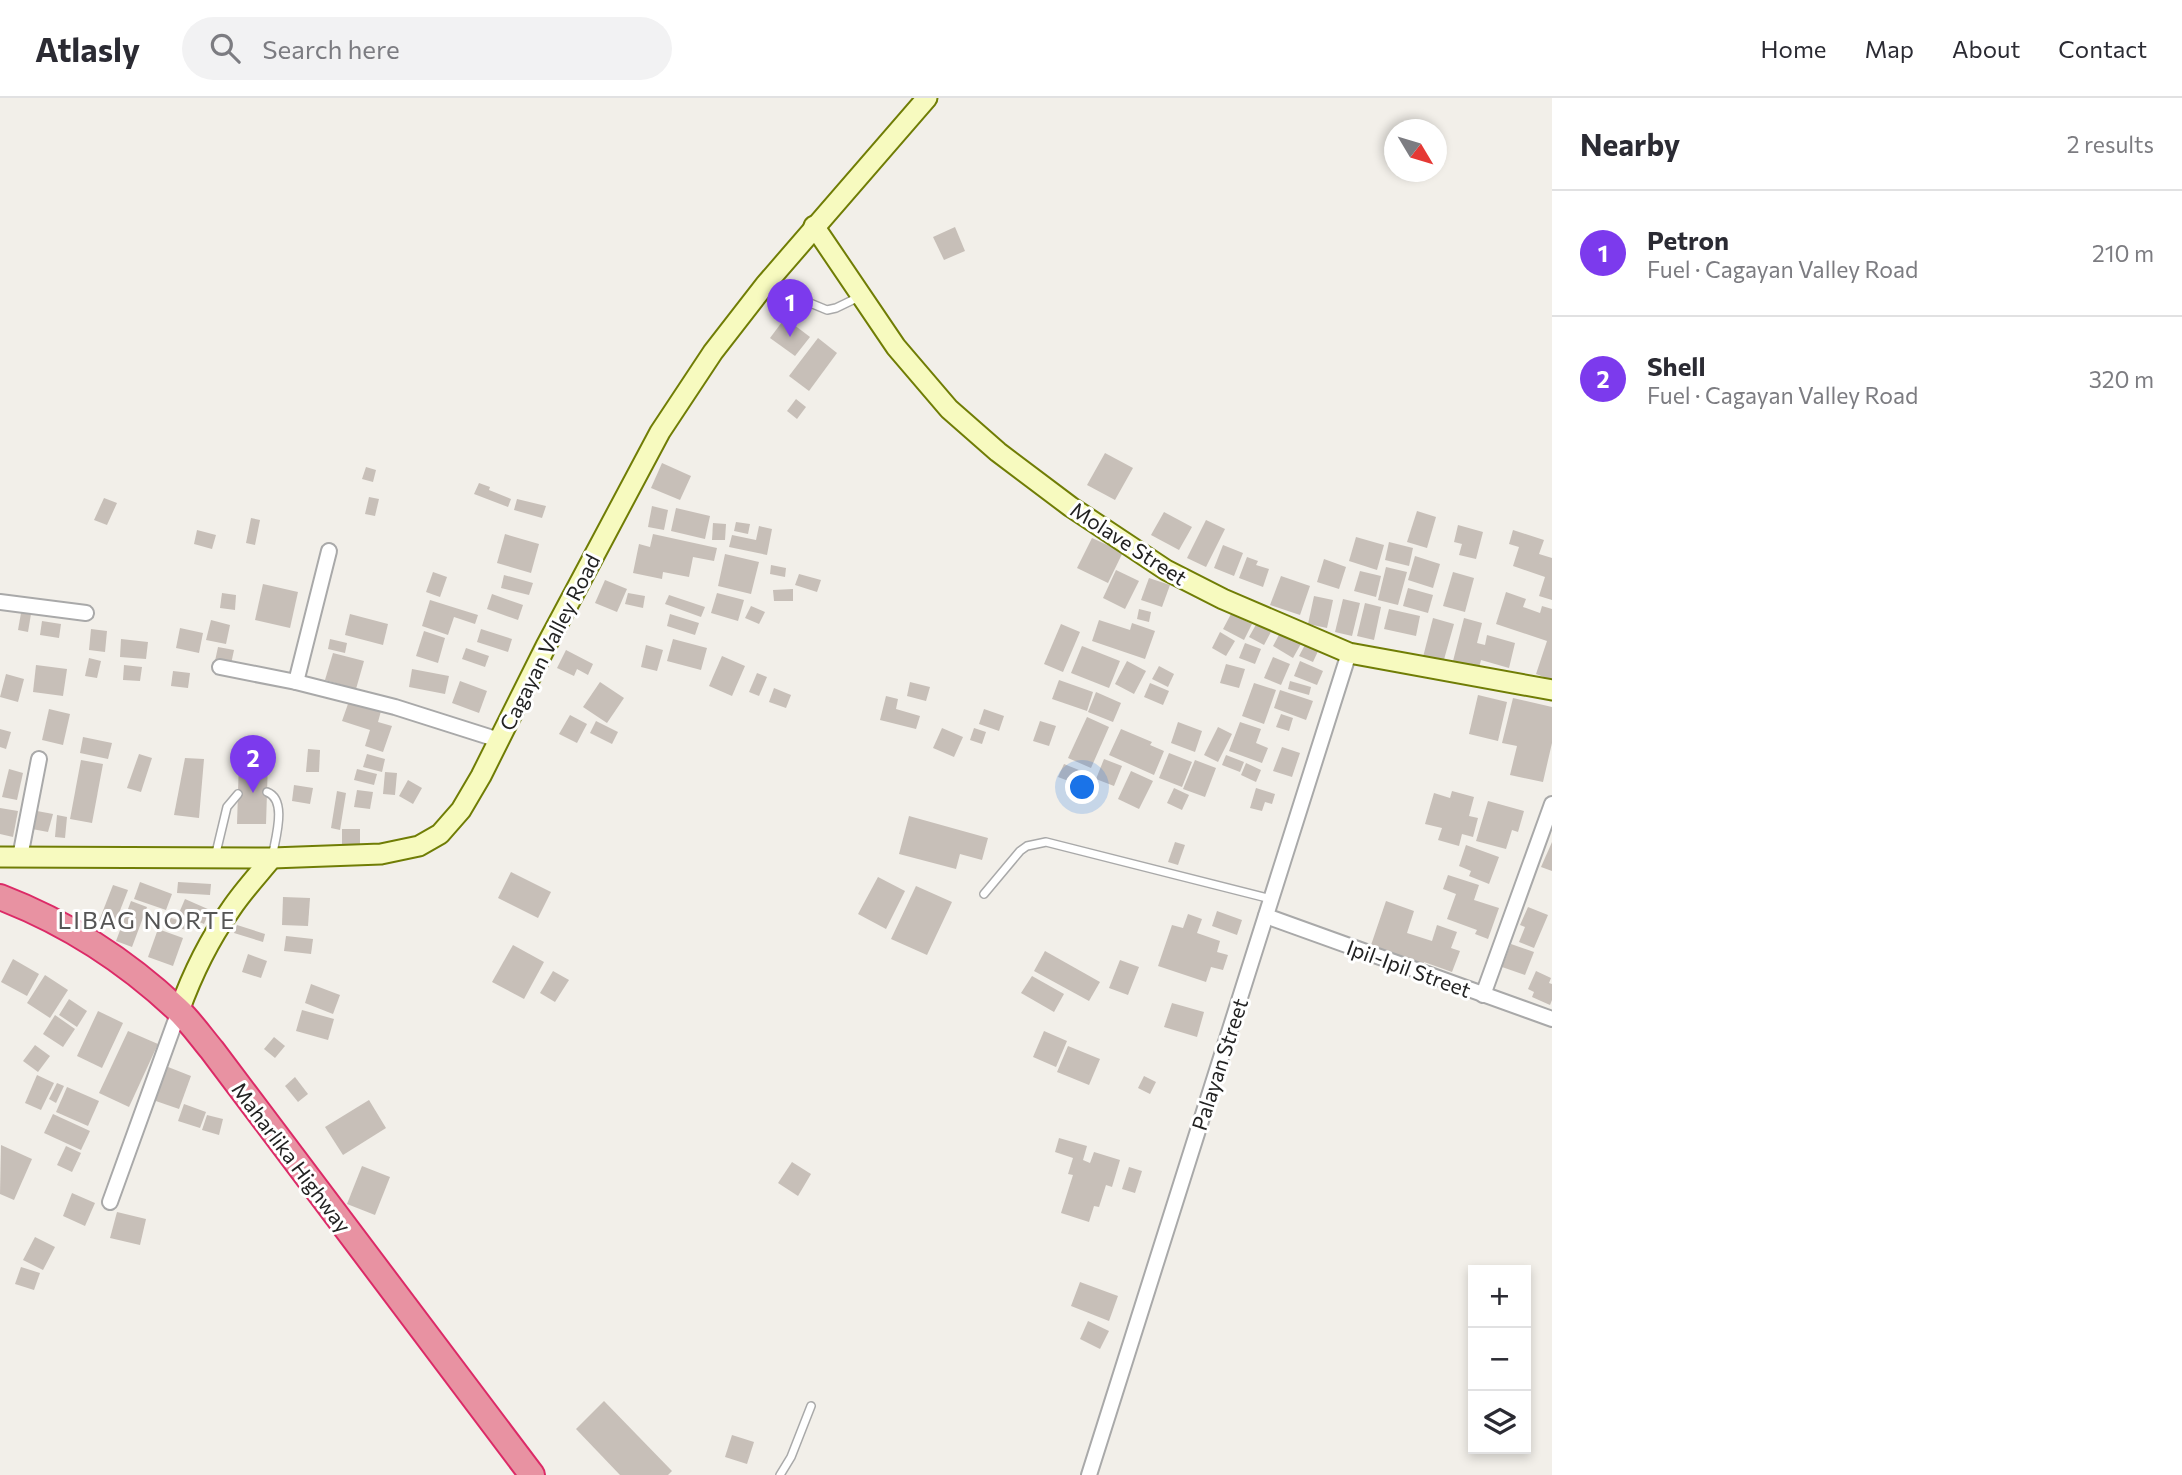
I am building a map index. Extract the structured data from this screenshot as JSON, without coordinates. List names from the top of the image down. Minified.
{"streets":{"highway":["Maharlika Highway"],"main road":["Molave Street","Cagayan Valley Road"],"street":["Ipil-Ipil Street","Palayan Street"]},"crossings":[["Molave Street","Cagayan Valley Road"],["Molave Street","Palayan Street"],["Ipil-Ipil Street","Palayan Street"]],"districts":["LIBAG NORTE"],"north":"bottom right","page":{"header":"Atlasly","search":"Search here","nav":["Home","Map","About","Contact"],"heading":["Nearby","2 results"],"list":[{"mark":"1","name":"Petron","note":"Fuel · Cagayan Valley Road","value":"210 m"},{"mark":"2","name":"Shell","note":"Fuel · Cagayan Valley Road","value":"320 m"}],"pins":["1","2"],"map_buttons":["+","−"]}}
